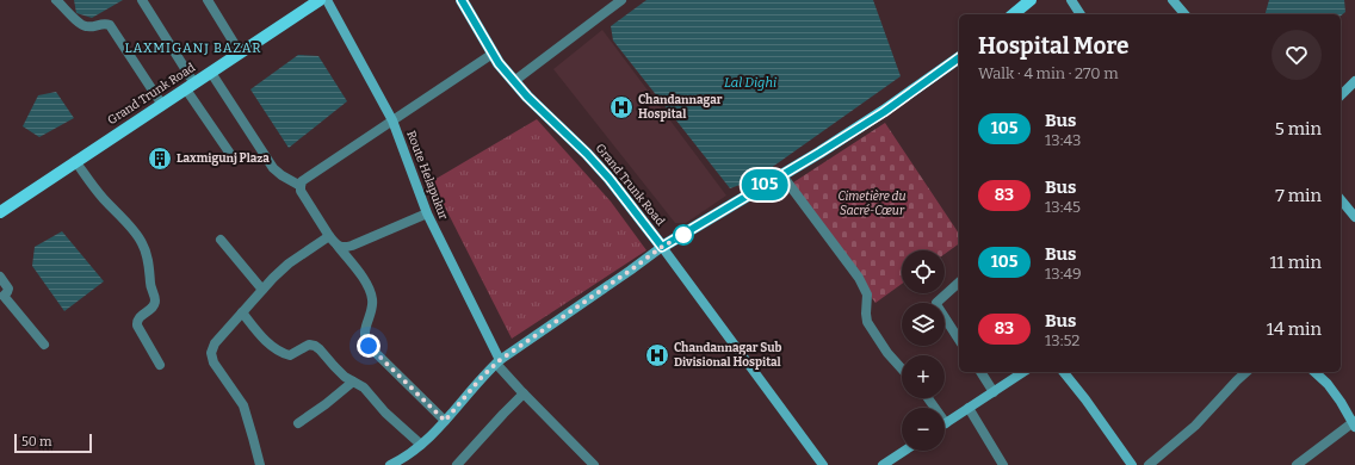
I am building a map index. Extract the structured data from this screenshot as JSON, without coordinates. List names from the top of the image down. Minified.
{"streets":{"main road":["Grand Trunk Road"],"street":["Route Helapukur"]},"districts":["LAXMIGANJ BAZAR"],"water":["Lal Dighi"],"parks":["Cimetière du Sacré-Cœur"],"places":{"hospital":["Chandannagar Hospital","Chandannagar Sub Divisional Hospital"],"building":["Laxmigunj Plaza"]},"lines":["bus line 105"],"scale_bar":"50 m","page":{"on_map":"105","heading":["Hospital More","Walk · 4 min · 270 m"],"list":[{"mark":"105","name":"Bus","note":"13:43","value":"5 min"},{"mark":"83","name":"Bus","note":"13:45","value":"7 min"},{"mark":"105","name":"Bus","note":"13:49","value":"11 min"},{"mark":"83","name":"Bus","note":"13:52","value":"14 min"}],"map_buttons":["+","−"],"scale":"50 m"}}
